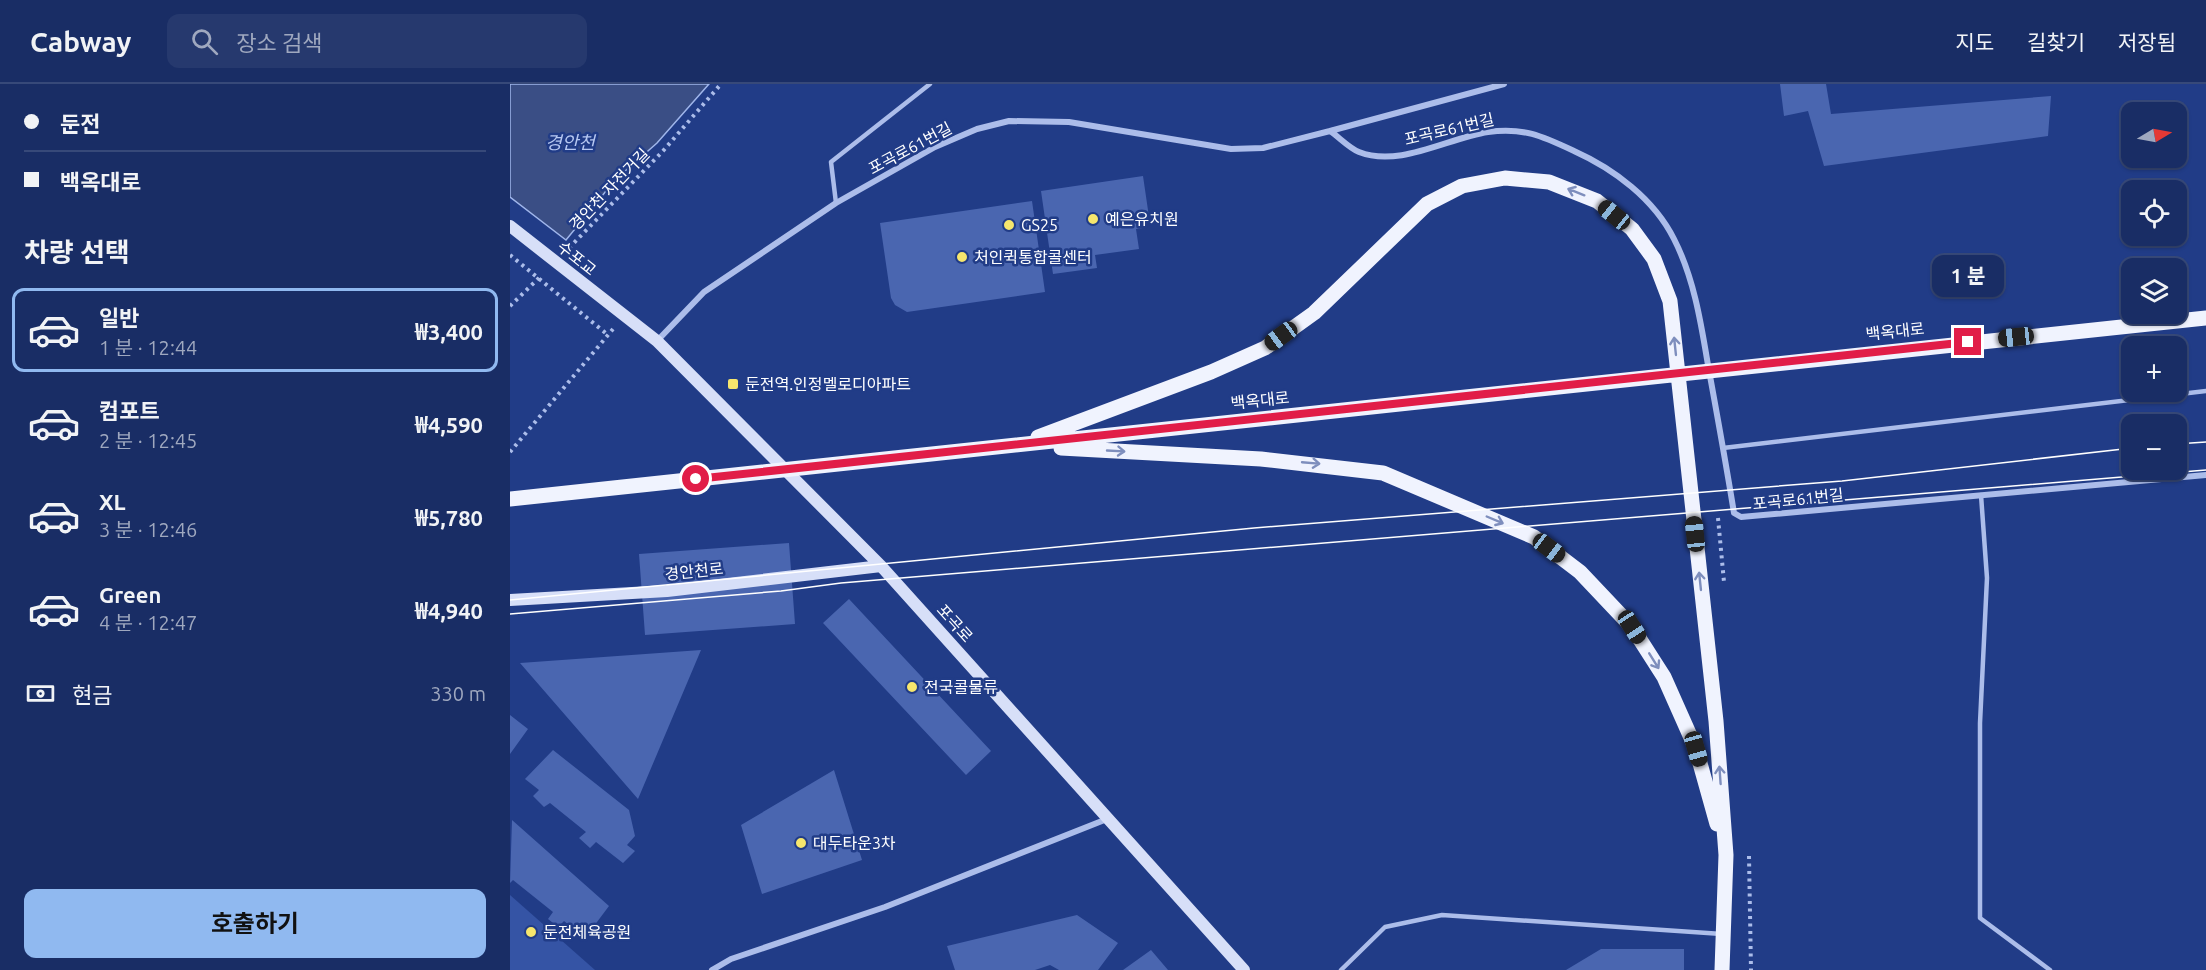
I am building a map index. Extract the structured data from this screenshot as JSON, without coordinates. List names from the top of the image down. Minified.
{"streets":{"main road":["백옥대로"],"street":["포곡로61번길","수포교","경안천로","포곡로"],"path":["경안천 자전거길"]},"crossings":[["포곡로61번길","포곡로"],["수포교","포곡로"],["경안천로","포곡로"]],"water":["경안천"],"places":{"other":["예은유치원","GS25","처인퀵통합콜센터","전국콜물류","대두타운3차","둔전체육공원"],"transit":["둔전역.인정멜로디아파트"]},"north":"right","page":{"header":"Cabway","search":"장소 검색","nav":["지도","길찾기","저장됨"],"banner":["둔전","백옥대로"],"map_buttons":["+","−"],"heading":"차량 선택","bubble":"1 분","list":[{"name":"일반","note":"1 분 · 12:44","value":"₩3,400"},{"name":"컴포트","note":"2 분 · 12:45","value":"₩4,590"},{"name":"XL","note":"3 분 · 12:46","value":"₩5,780"},{"name":"Green","note":"4 분 · 12:47","value":"₩4,940"}],"pay":["현금","330 m"],"buttons":"호출하기"}}
